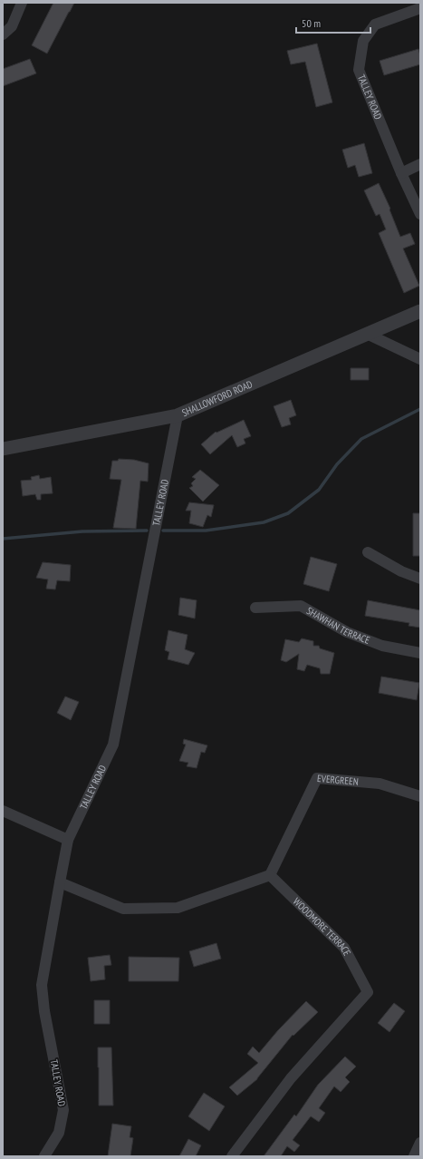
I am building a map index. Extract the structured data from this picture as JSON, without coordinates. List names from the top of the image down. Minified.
{"streets":{"street":["TALLEY ROAD","SHALLOWFORD ROAD","SHAWHAN TERRACE","EVERGREEN","WOODMORE TERRACE"]},"crossings":[["TALLEY ROAD","SHALLOWFORD ROAD"],["EVERGREEN","WOODMORE TERRACE"]],"scale_bar":"50 m"}
